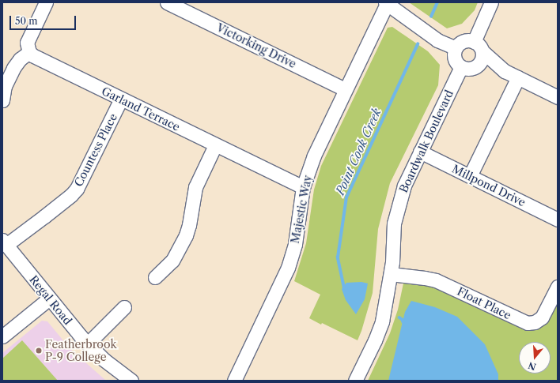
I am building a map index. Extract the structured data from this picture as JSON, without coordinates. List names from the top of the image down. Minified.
{"streets":{"street":["Victorking Drive","Garland Terrace","Boardwalk Boulevard","Countess Place","Millpond Drive","Majestic Way","Regal Road","Float Place"]},"crossings":[["Victorking Drive","Majestic Way"],["Garland Terrace","Countess Place"],["Garland Terrace","Majestic Way"],["Boardwalk Boulevard","Millpond Drive"],["Boardwalk Boulevard","Float Place"],["Countess Place","Regal Road"]],"water":["Point Cook Creek"],"places":["Featherbrook P-9 College"],"scale_bar":"50 m","north":"bottom"}
